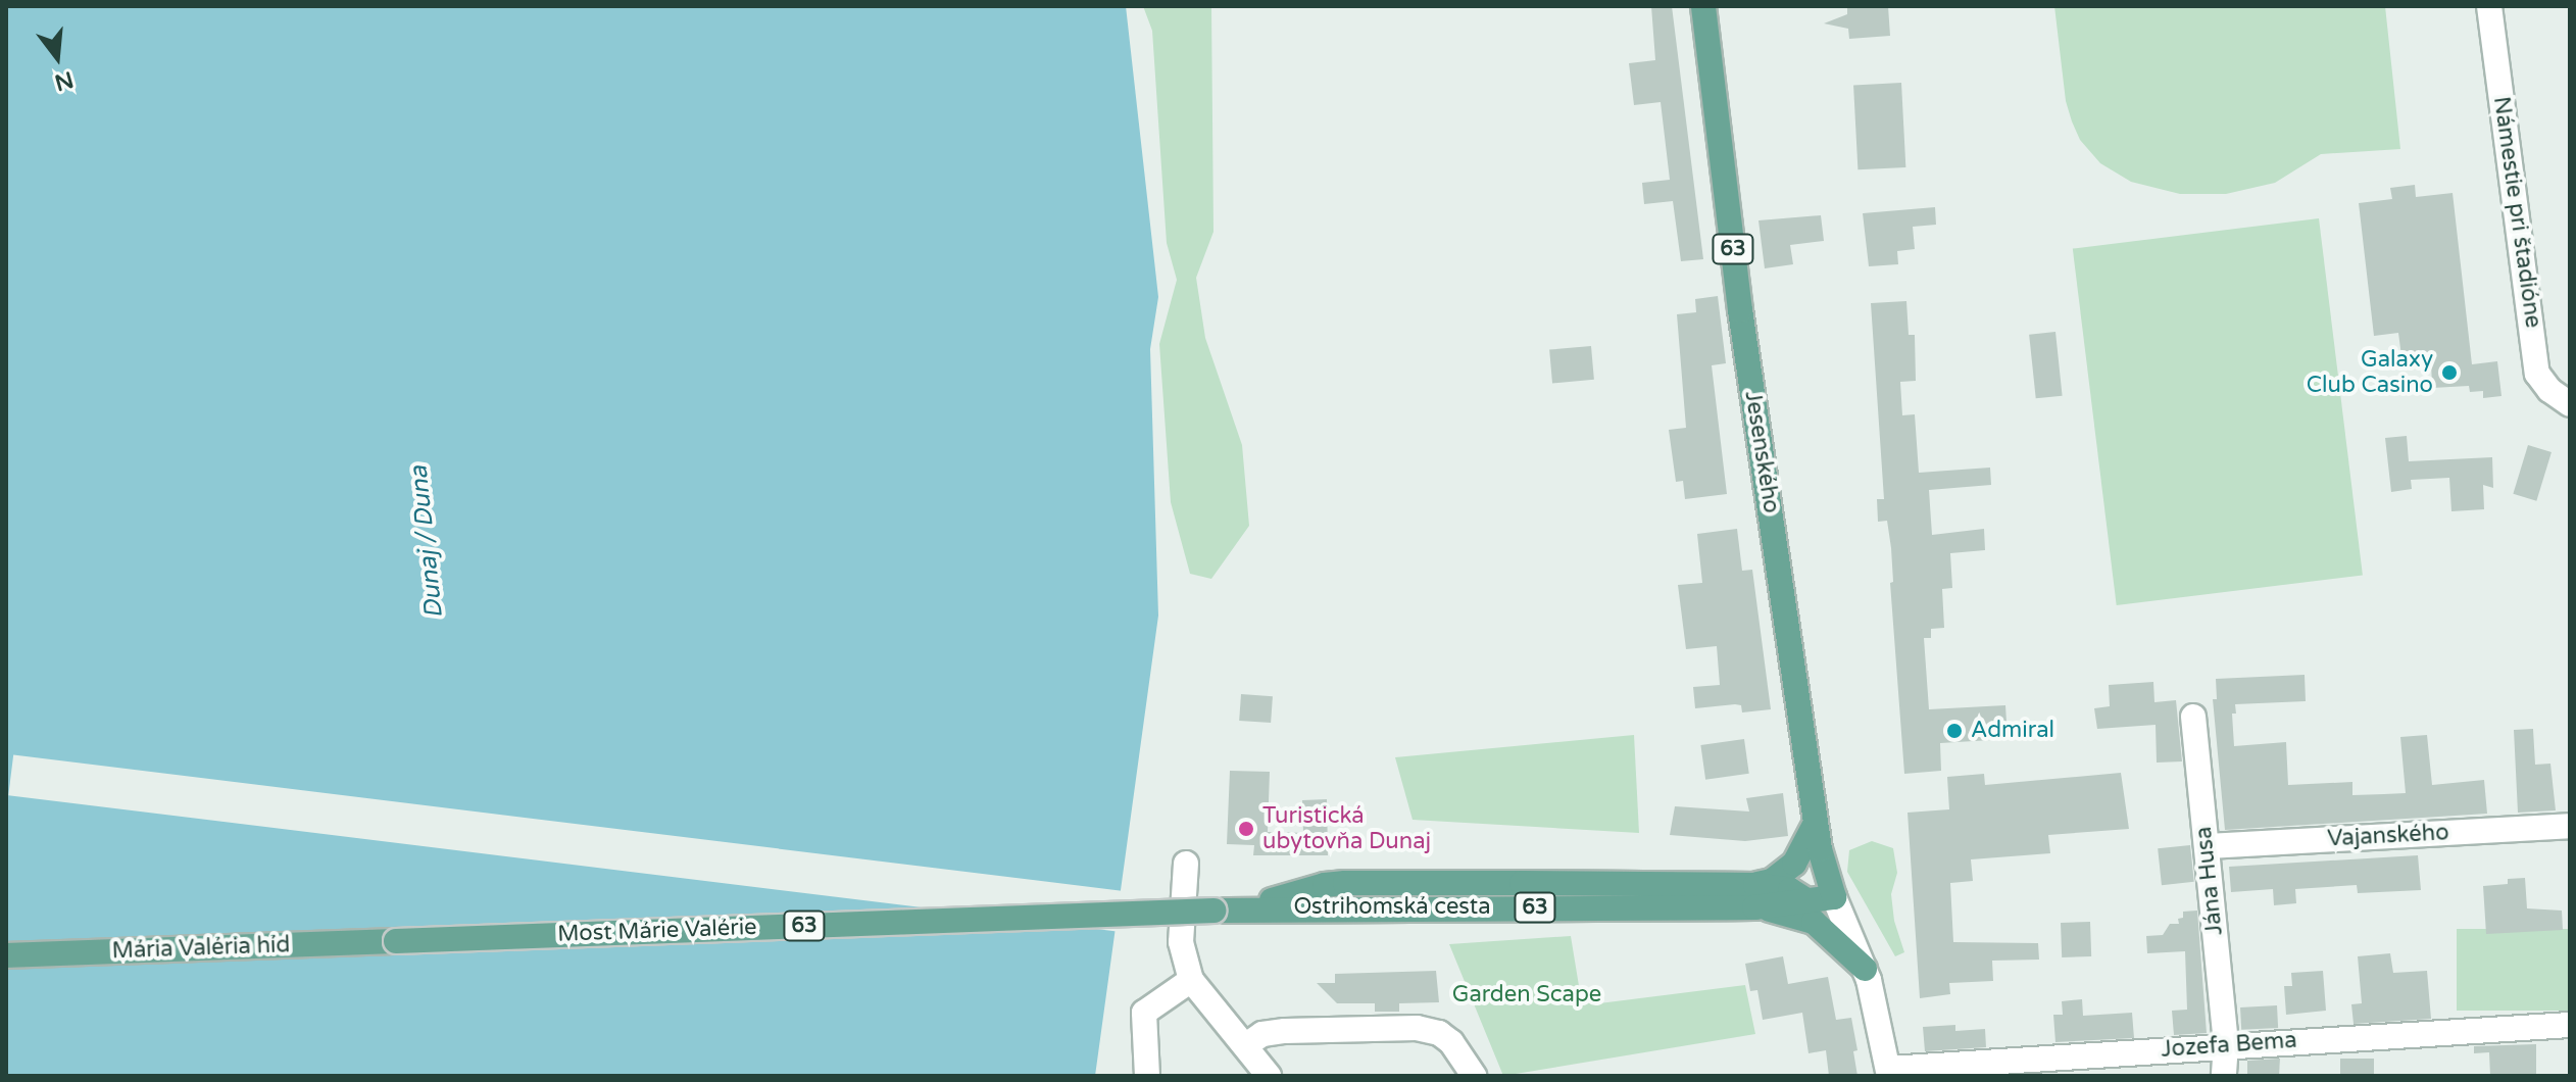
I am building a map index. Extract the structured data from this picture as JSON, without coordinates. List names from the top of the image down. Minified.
{"streets":{"main road":["63","Jesenského","Ostrihomská cesta","Most Márie Valérie","Mária Valéria híd"],"street":["Námestie pri štadióne","Vajanského","Jána Husa","Jozefa Bema"]},"crossings":[["63","Jesenského"],["63","Ostrihomská cesta"],["Vajanského","Jána Husa"],["Jána Husa","Jozefa Bema"],["Ostrihomská cesta","Most Márie Valérie"],["Most Márie Valérie","Mária Valéria híd"]],"water":["Dunaj / Duna"],"parks":["Garden Scape"],"places":["Galaxy Club Casino","Admiral","Turistická ubytovňa Dunaj"],"north":"bottom"}
